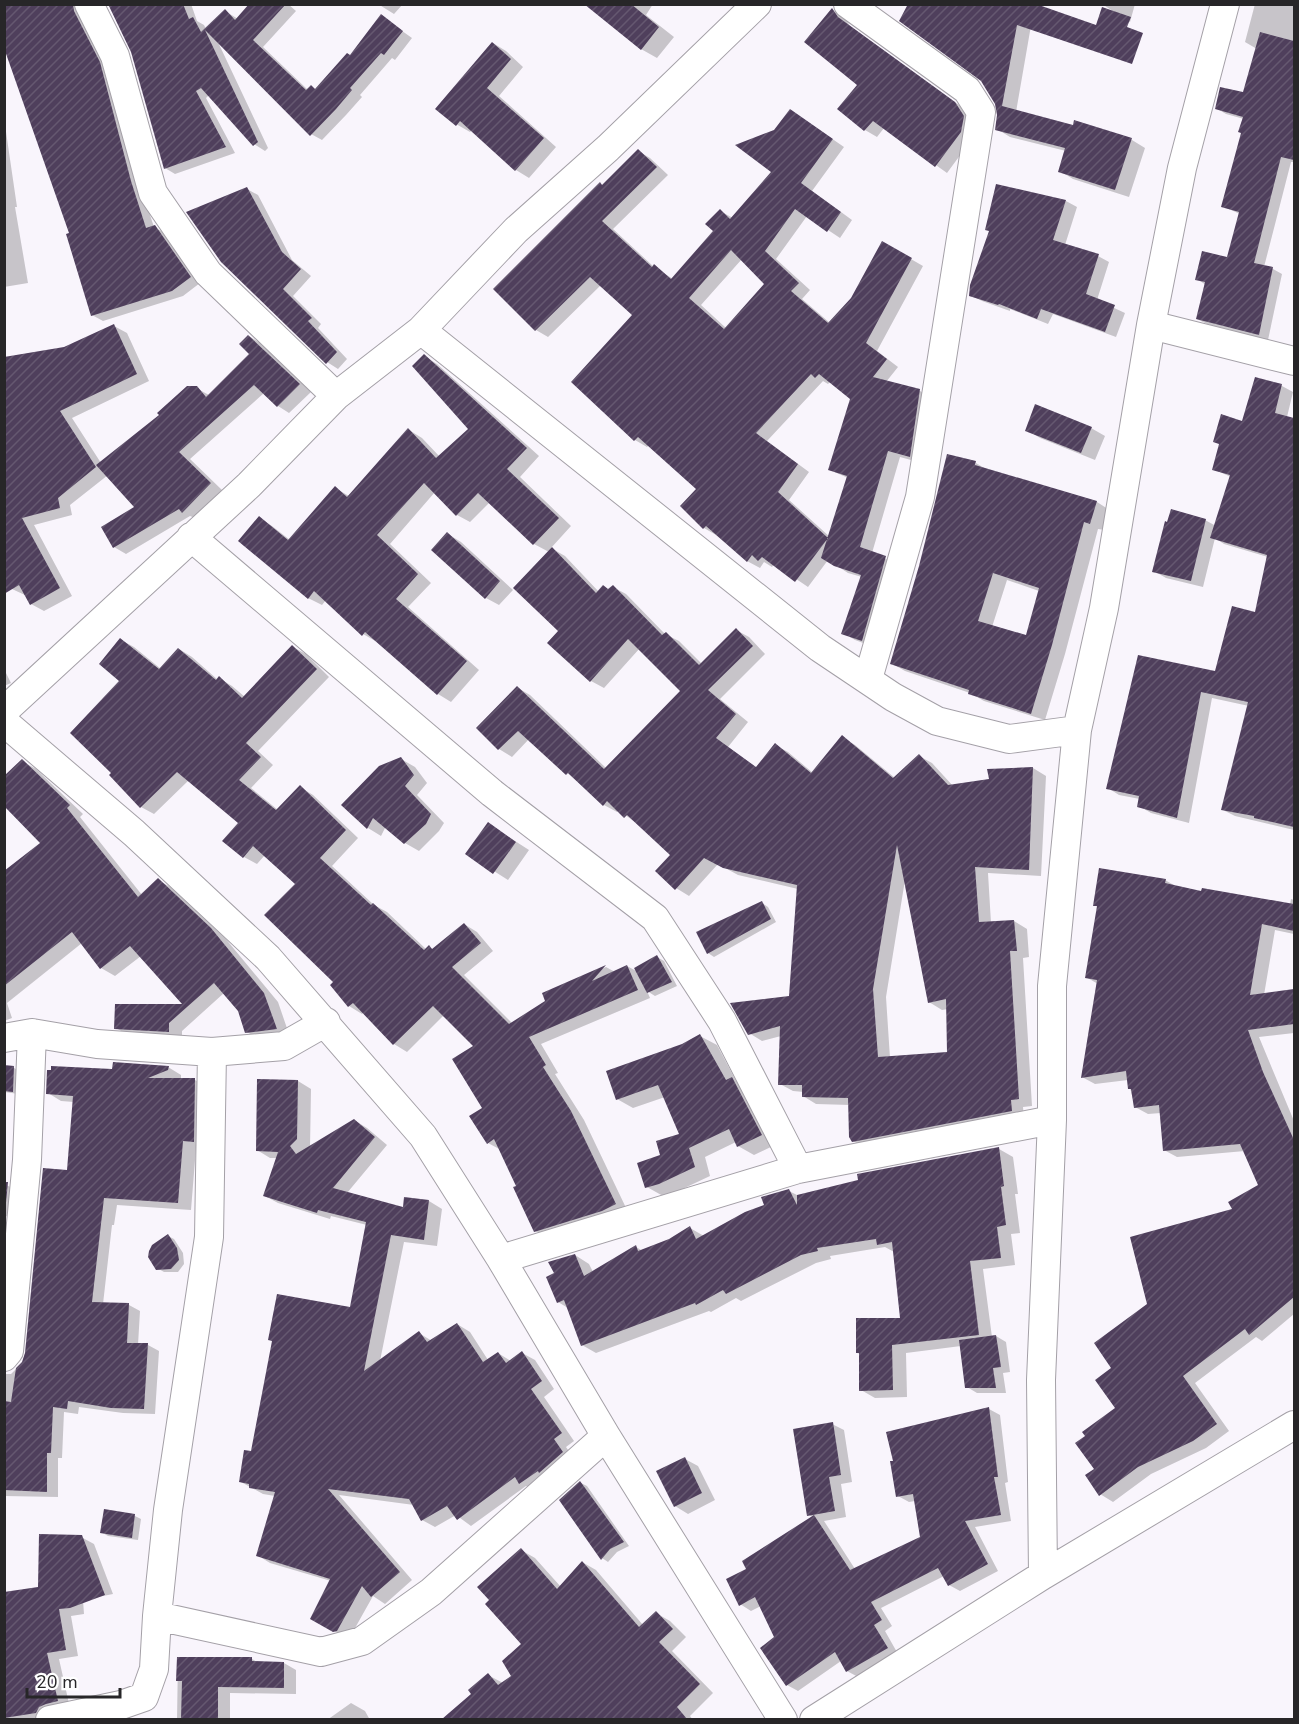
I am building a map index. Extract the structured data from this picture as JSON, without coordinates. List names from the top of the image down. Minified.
{"scale_bar":"20 m"}
